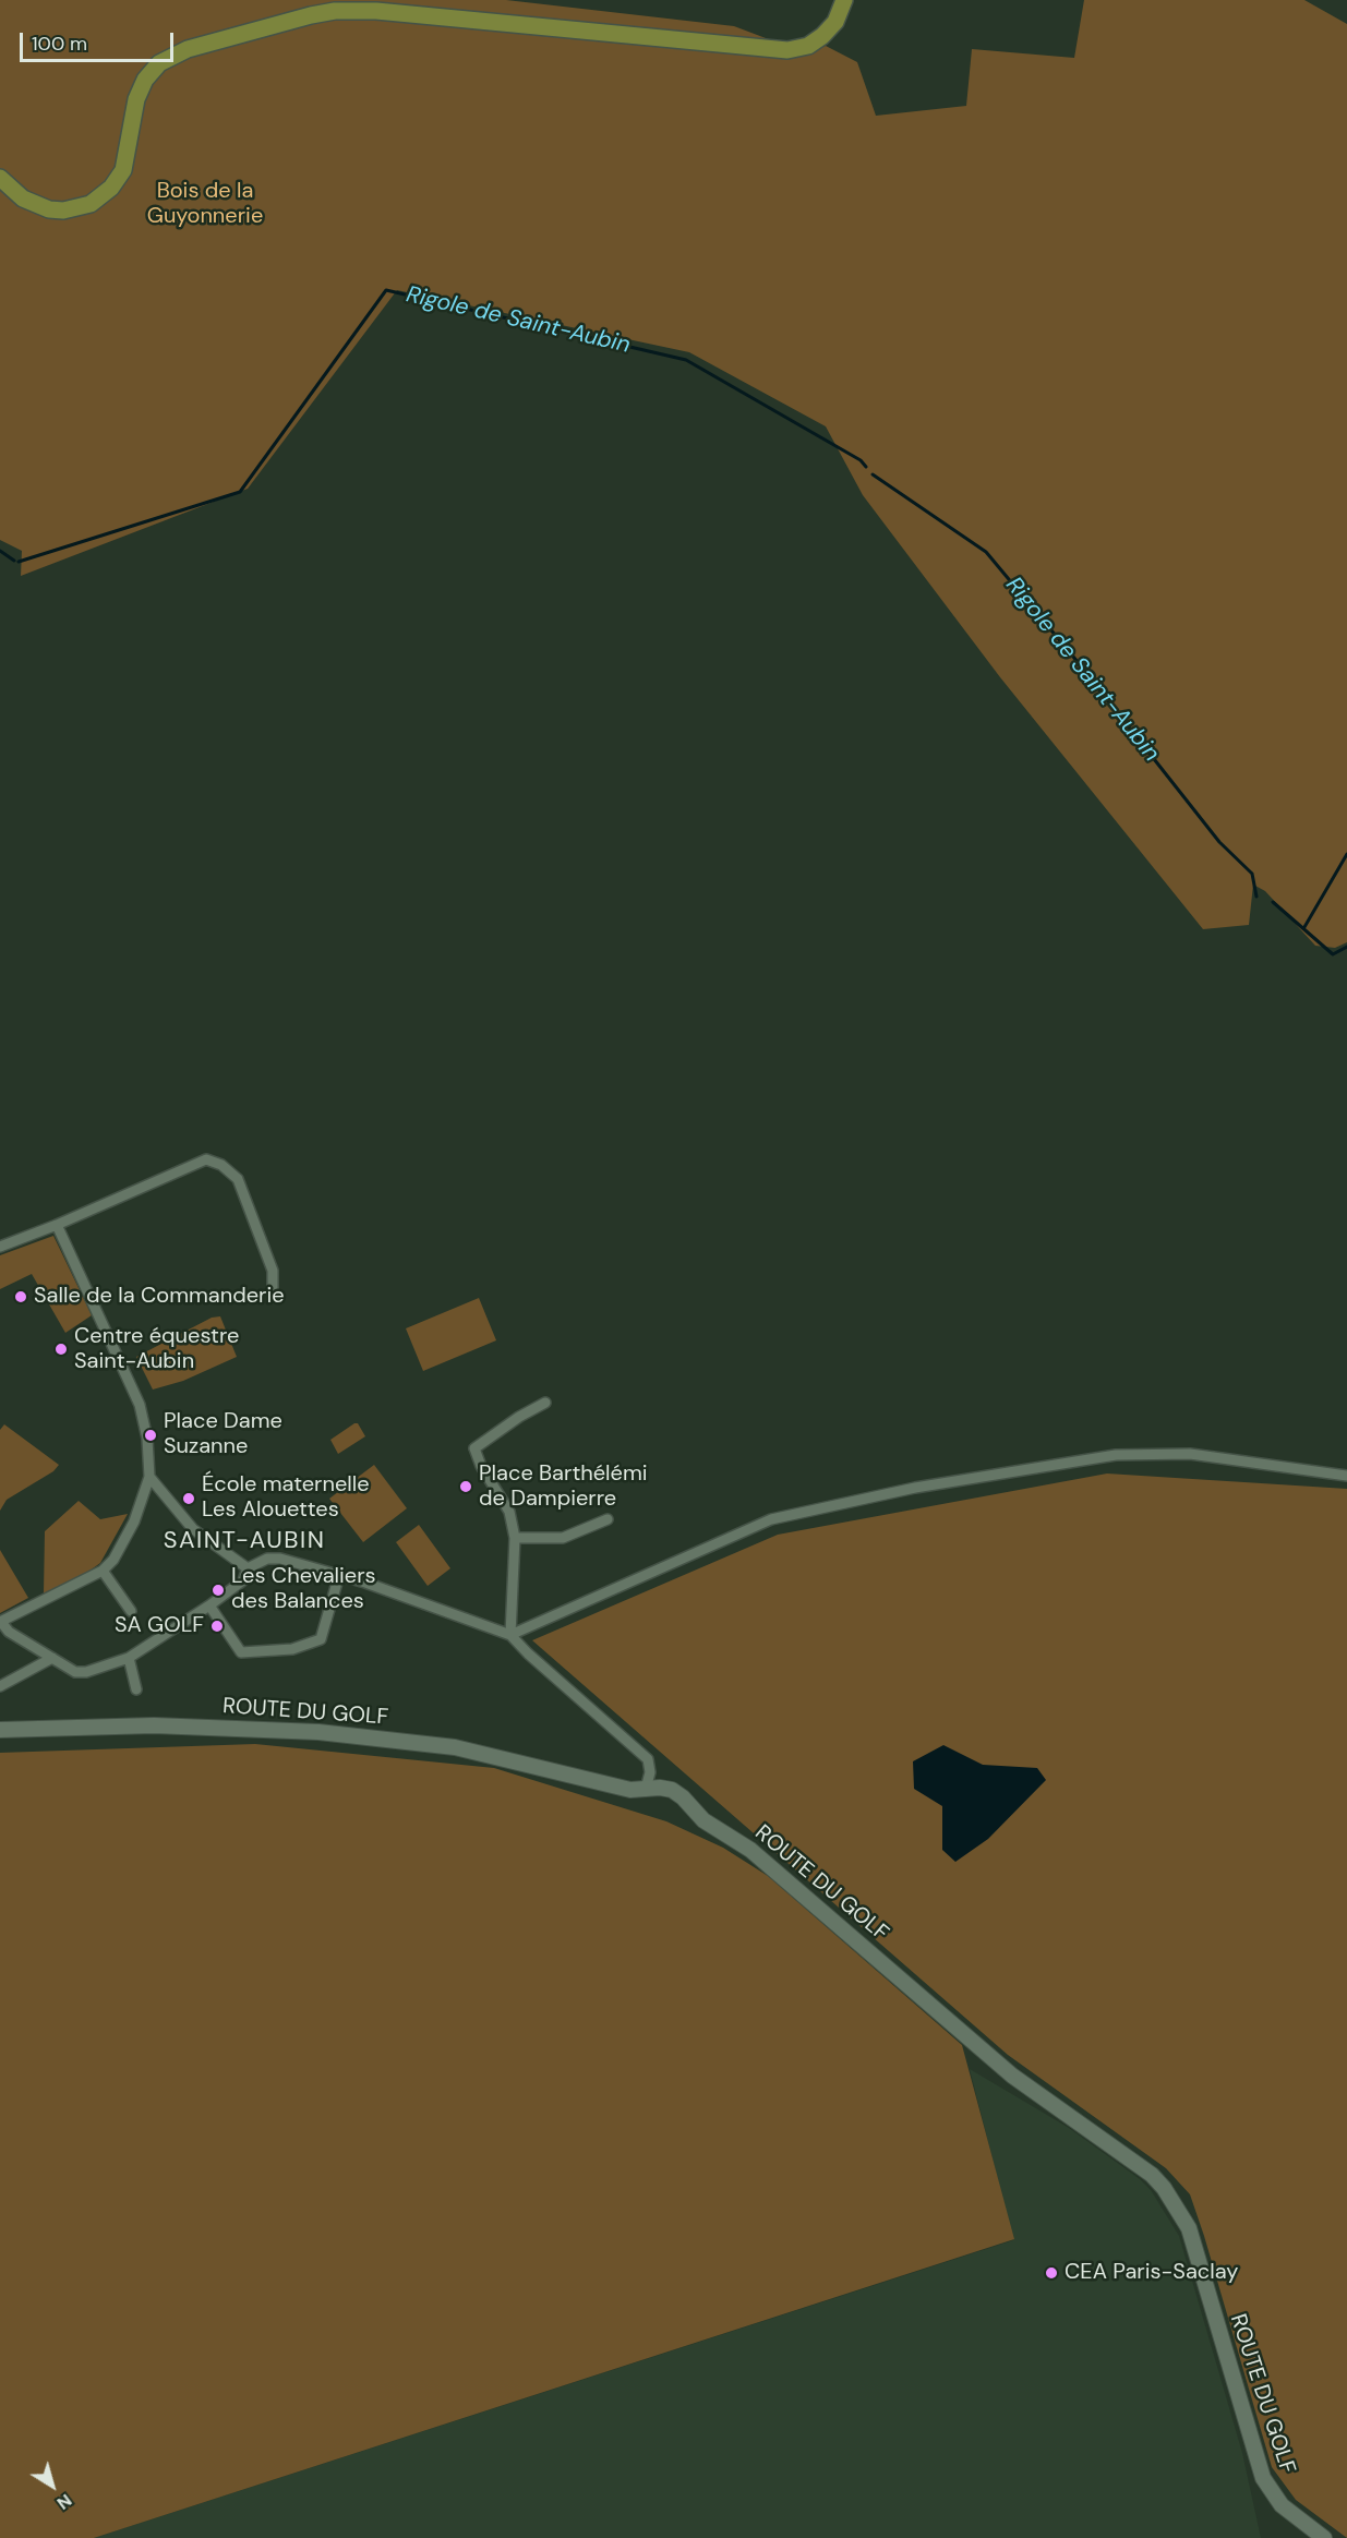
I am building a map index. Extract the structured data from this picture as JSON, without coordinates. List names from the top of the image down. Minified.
{"streets":{"street":["ROUTE DU GOLF"]},"districts":["SAINT-AUBIN"],"water":["Rigole de Saint-Aubin"],"parks":["Bois de la Guyonnerie"],"places":["Salle de la Commanderie","Centre équestre Saint-Aubin","Place Dame Suzanne","Place Barthélémi de Dampierre","École maternelle Les Alouettes","Les Chevaliers des Balances","SA GOLF","CEA Paris-Saclay"],"scale_bar":"100 m","north":"bottom right"}
